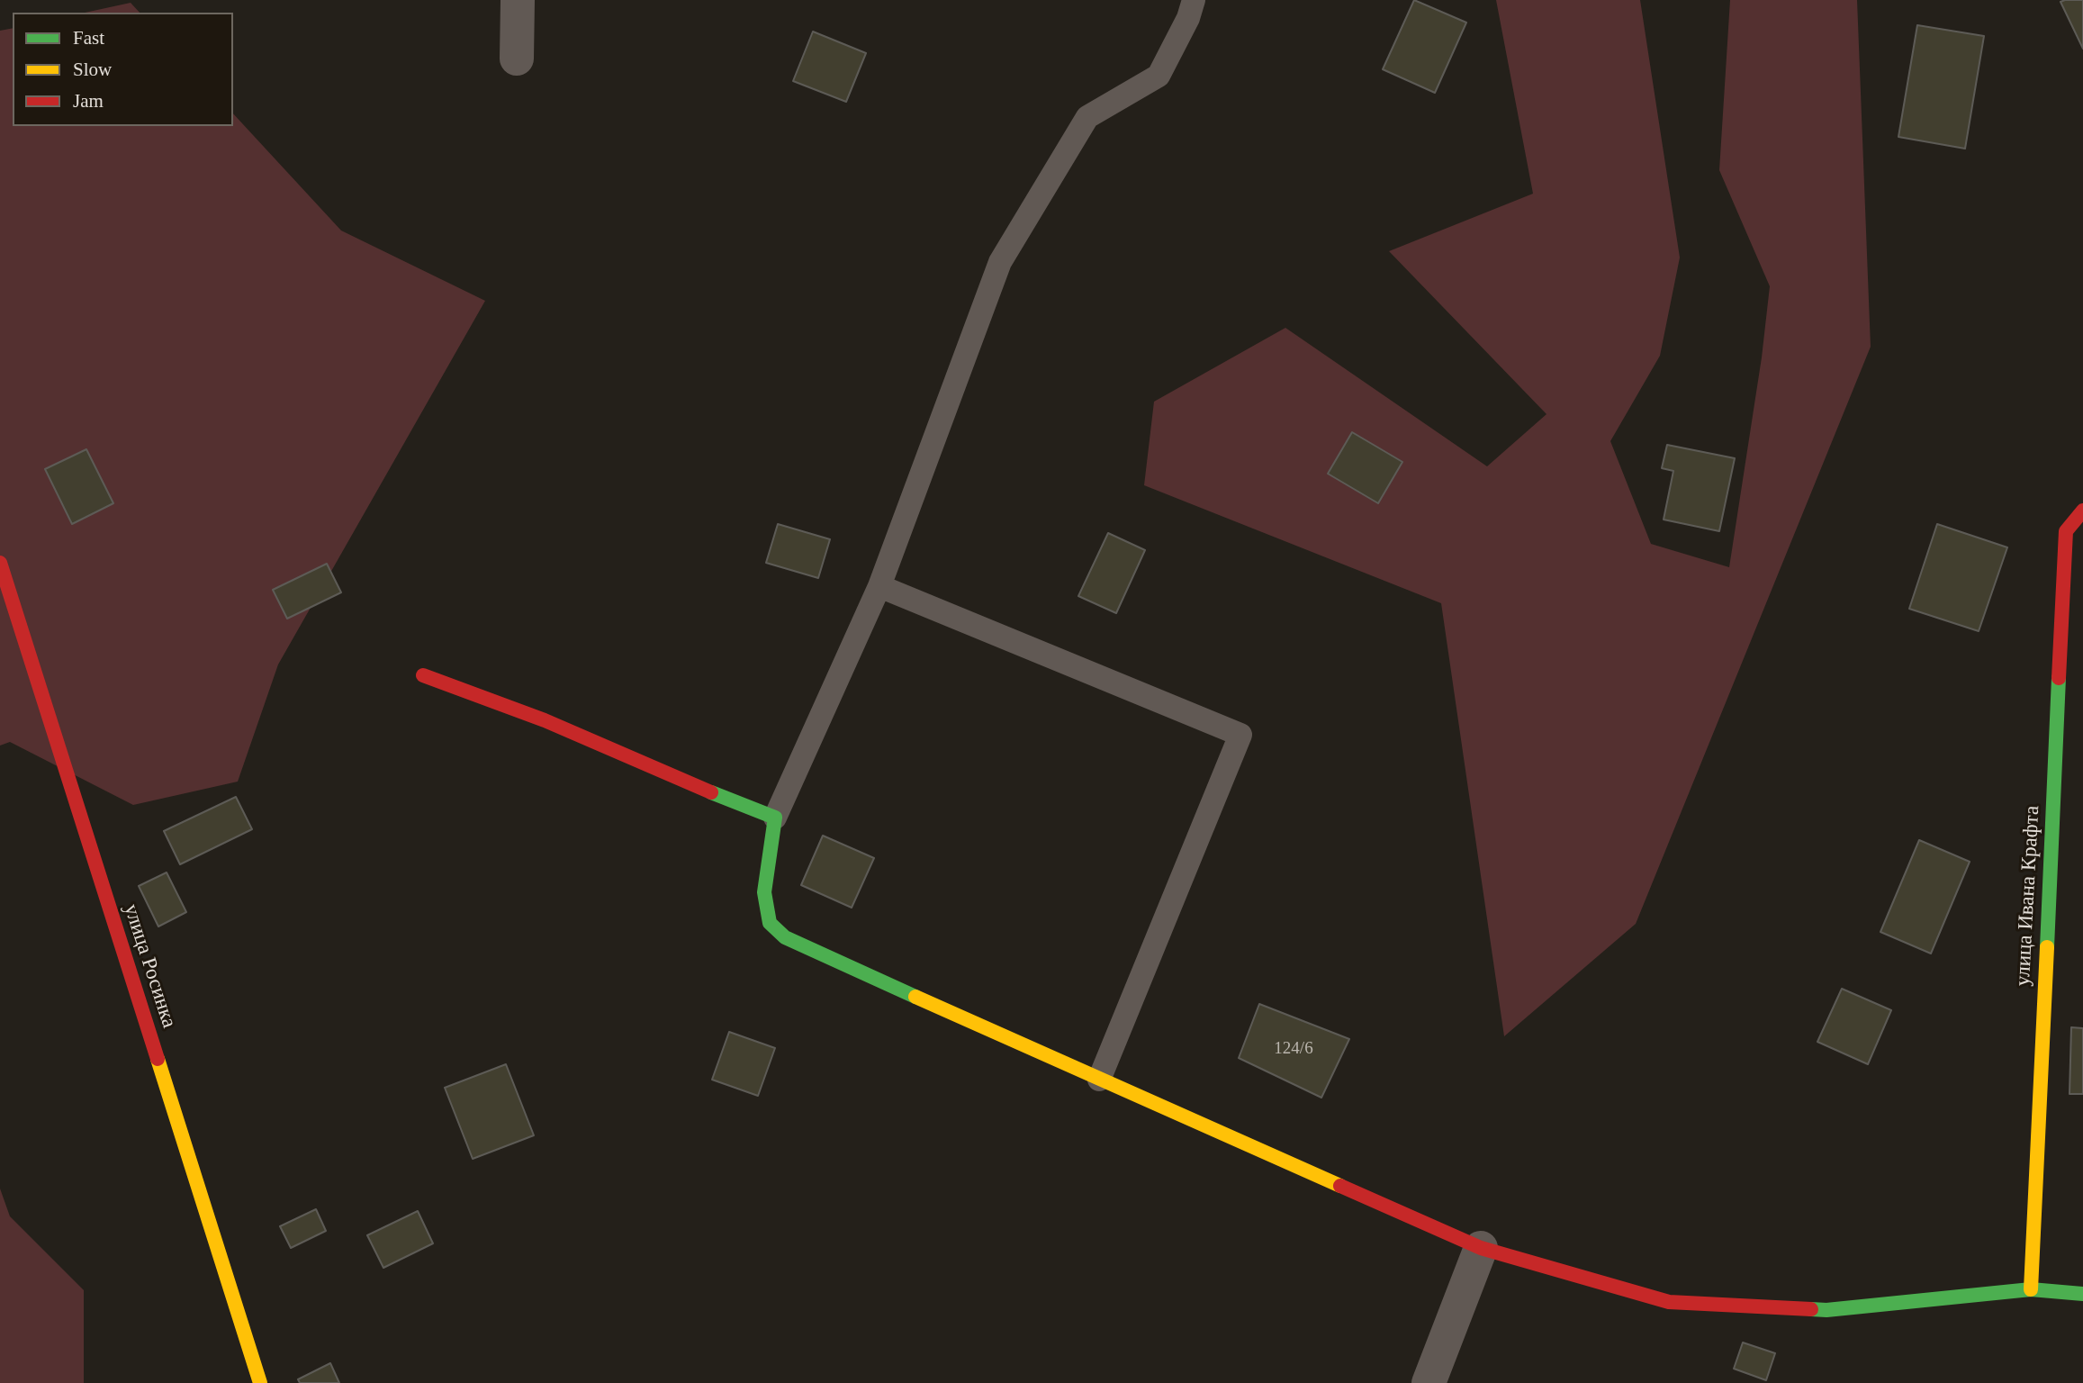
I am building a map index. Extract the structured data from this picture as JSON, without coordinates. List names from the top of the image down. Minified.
{"streets":{"street":["улица Ивана Крафта","улица Росинка"]},"house_numbers":["124/6"],"legend":["Fast","Slow","Jam"]}
